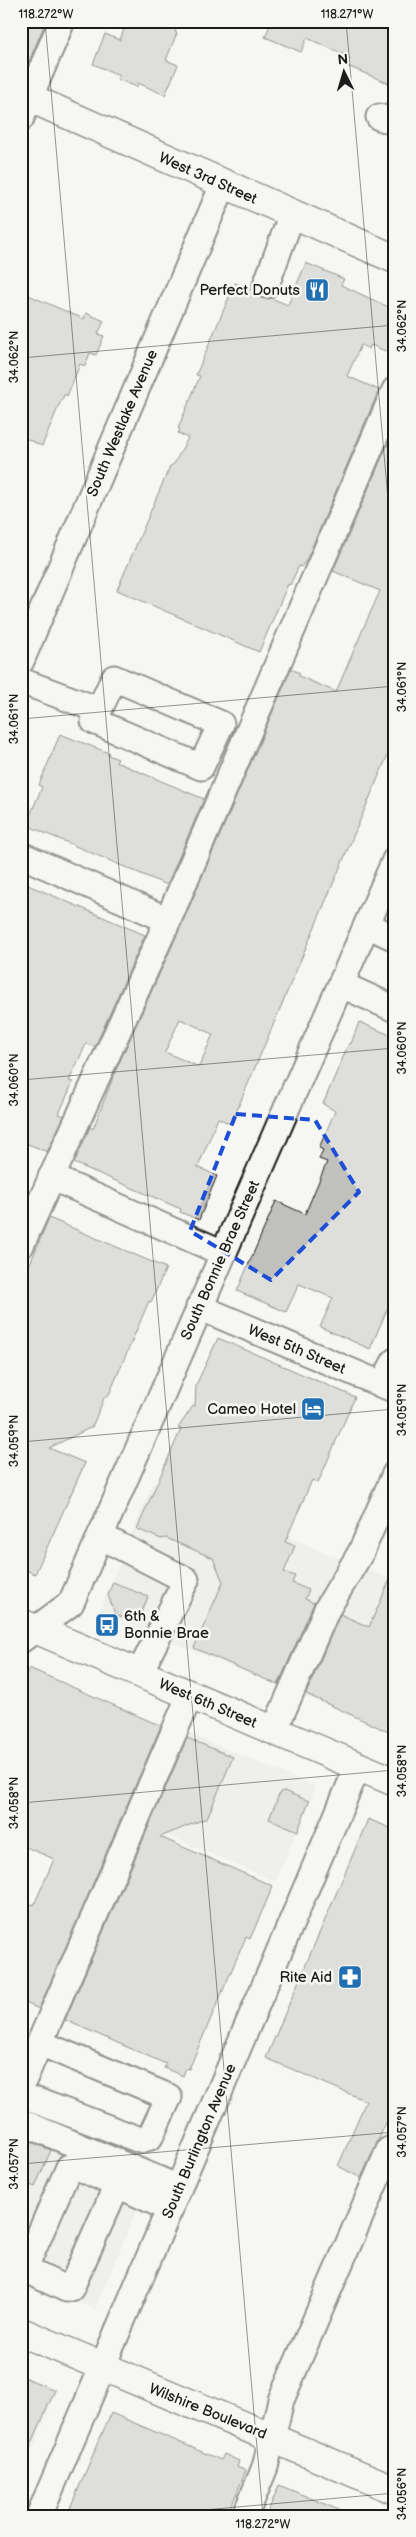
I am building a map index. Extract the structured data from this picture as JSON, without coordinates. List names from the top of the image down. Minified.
{"streets":{"main road":["West 3rd Street","West 6th Street","Wilshire Boulevard"],"street":["South Westlake Avenue","South Bonnie Brae Street","West 5th Street","South Burlington Avenue"]},"crossings":[["West 3rd Street","South Westlake Avenue"],["South Bonnie Brae Street","West 5th Street"],["South Bonnie Brae Street","West 6th Street"],["West 6th Street","South Burlington Avenue"],["South Burlington Avenue","Wilshire Boulevard"]],"places":{"restaurant":["Perfect Donuts"],"hotel":["Cameo Hotel"],"bus stop":["6th & Bonnie Brae"],"pharmacy":["Rite Aid"]},"north":"top","coordinates":["118.272°W","118.271°W","34.062°N","34.061°N","34.060°N","34.059°N","34.058°N","34.057°N","34.056°N"]}
